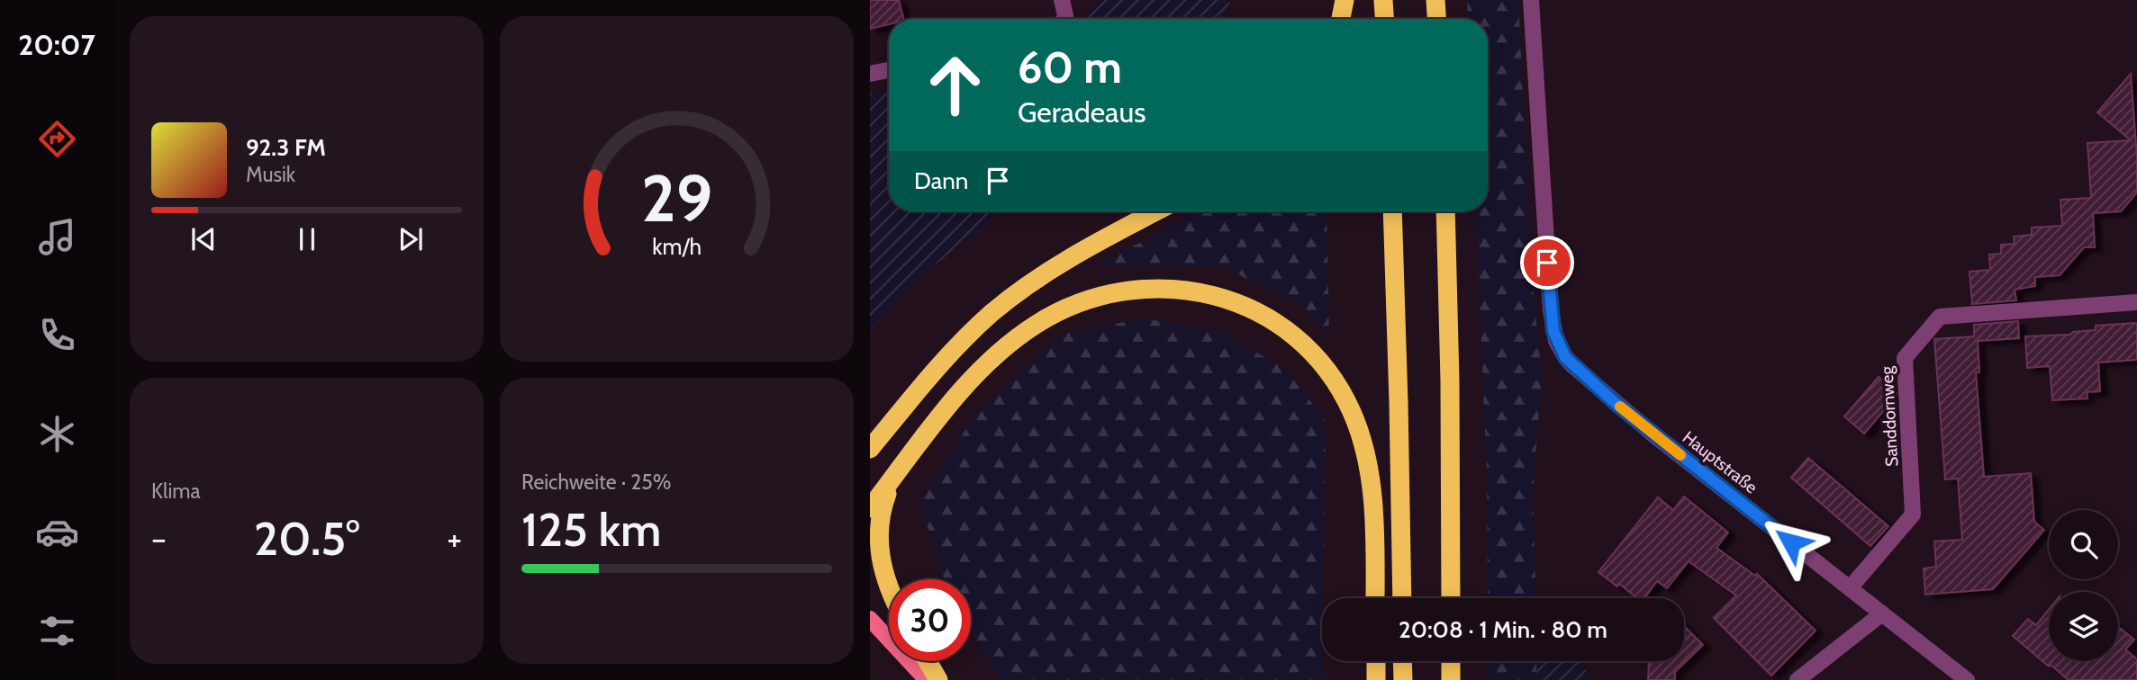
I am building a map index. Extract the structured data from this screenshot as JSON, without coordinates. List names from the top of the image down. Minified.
{"streets":{"street":["Sanddornweg","Hauptstraße"]},"crossings":[["Sanddornweg","Hauptstraße"]],"page":{"tabs":"20:07","turn":["60 m","Geradeaus"],"song":["92.3 FM","Musik"],"then":"Dann","tile":["Klima",["Reichweite · 25%","125 km"]],"heat":["−","20.5°","+"],"limit":"30","trip":"20:08 · 1 Min. · 80 m","gauge":["29","km/h"]}}
